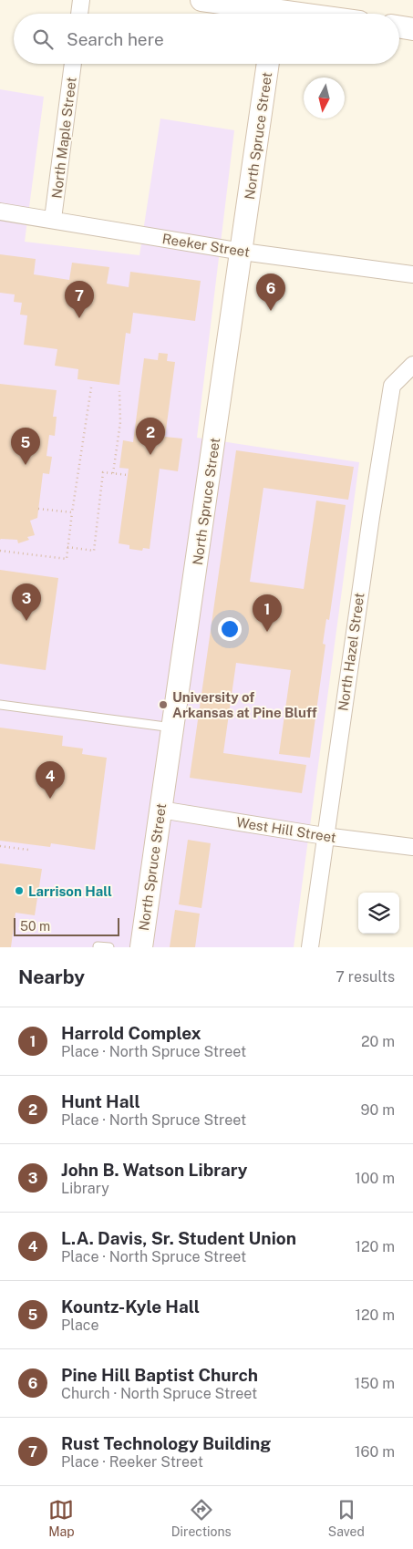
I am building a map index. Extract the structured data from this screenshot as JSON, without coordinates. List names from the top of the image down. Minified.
{"streets":{"street":["North Spruce Street","North Maple Street","Reeker Street","North Hazel Street","West Hill Street"]},"crossings":[["North Spruce Street","Reeker Street"],["North Spruce Street","West Hill Street"],["North Maple Street","Reeker Street"],["North Hazel Street","West Hill Street"]],"places":["University of Arkansas at Pine Bluff","Larrison Hall"],"scale_bar":"50 m","north":"bottom","page":{"search":"Search here","pins":["6","7","2","5","3","1","4"],"scale":"50 m","heading":["Nearby","7 results"],"list":[{"mark":"1","name":"Harrold Complex","note":"Place · North Spruce Street","value":"20 m"},{"mark":"2","name":"Hunt Hall","note":"Place · North Spruce Street","value":"90 m"},{"mark":"3","name":"John B. Watson Library","note":"Library","value":"100 m"},{"mark":"4","name":"L.A. Davis, Sr. Student Union","note":"Place · North Spruce Street","value":"120 m"},{"mark":"5","name":"Kountz-Kyle Hall","note":"Place","value":"120 m"},{"mark":"6","name":"Pine Hill Baptist Church","note":"Church · North Spruce Street","value":"150 m"},{"mark":"7","name":"Rust Technology Building","note":"Place · Reeker Street","value":"160 m"}],"nav":["Map","Directions","Saved"]}}
